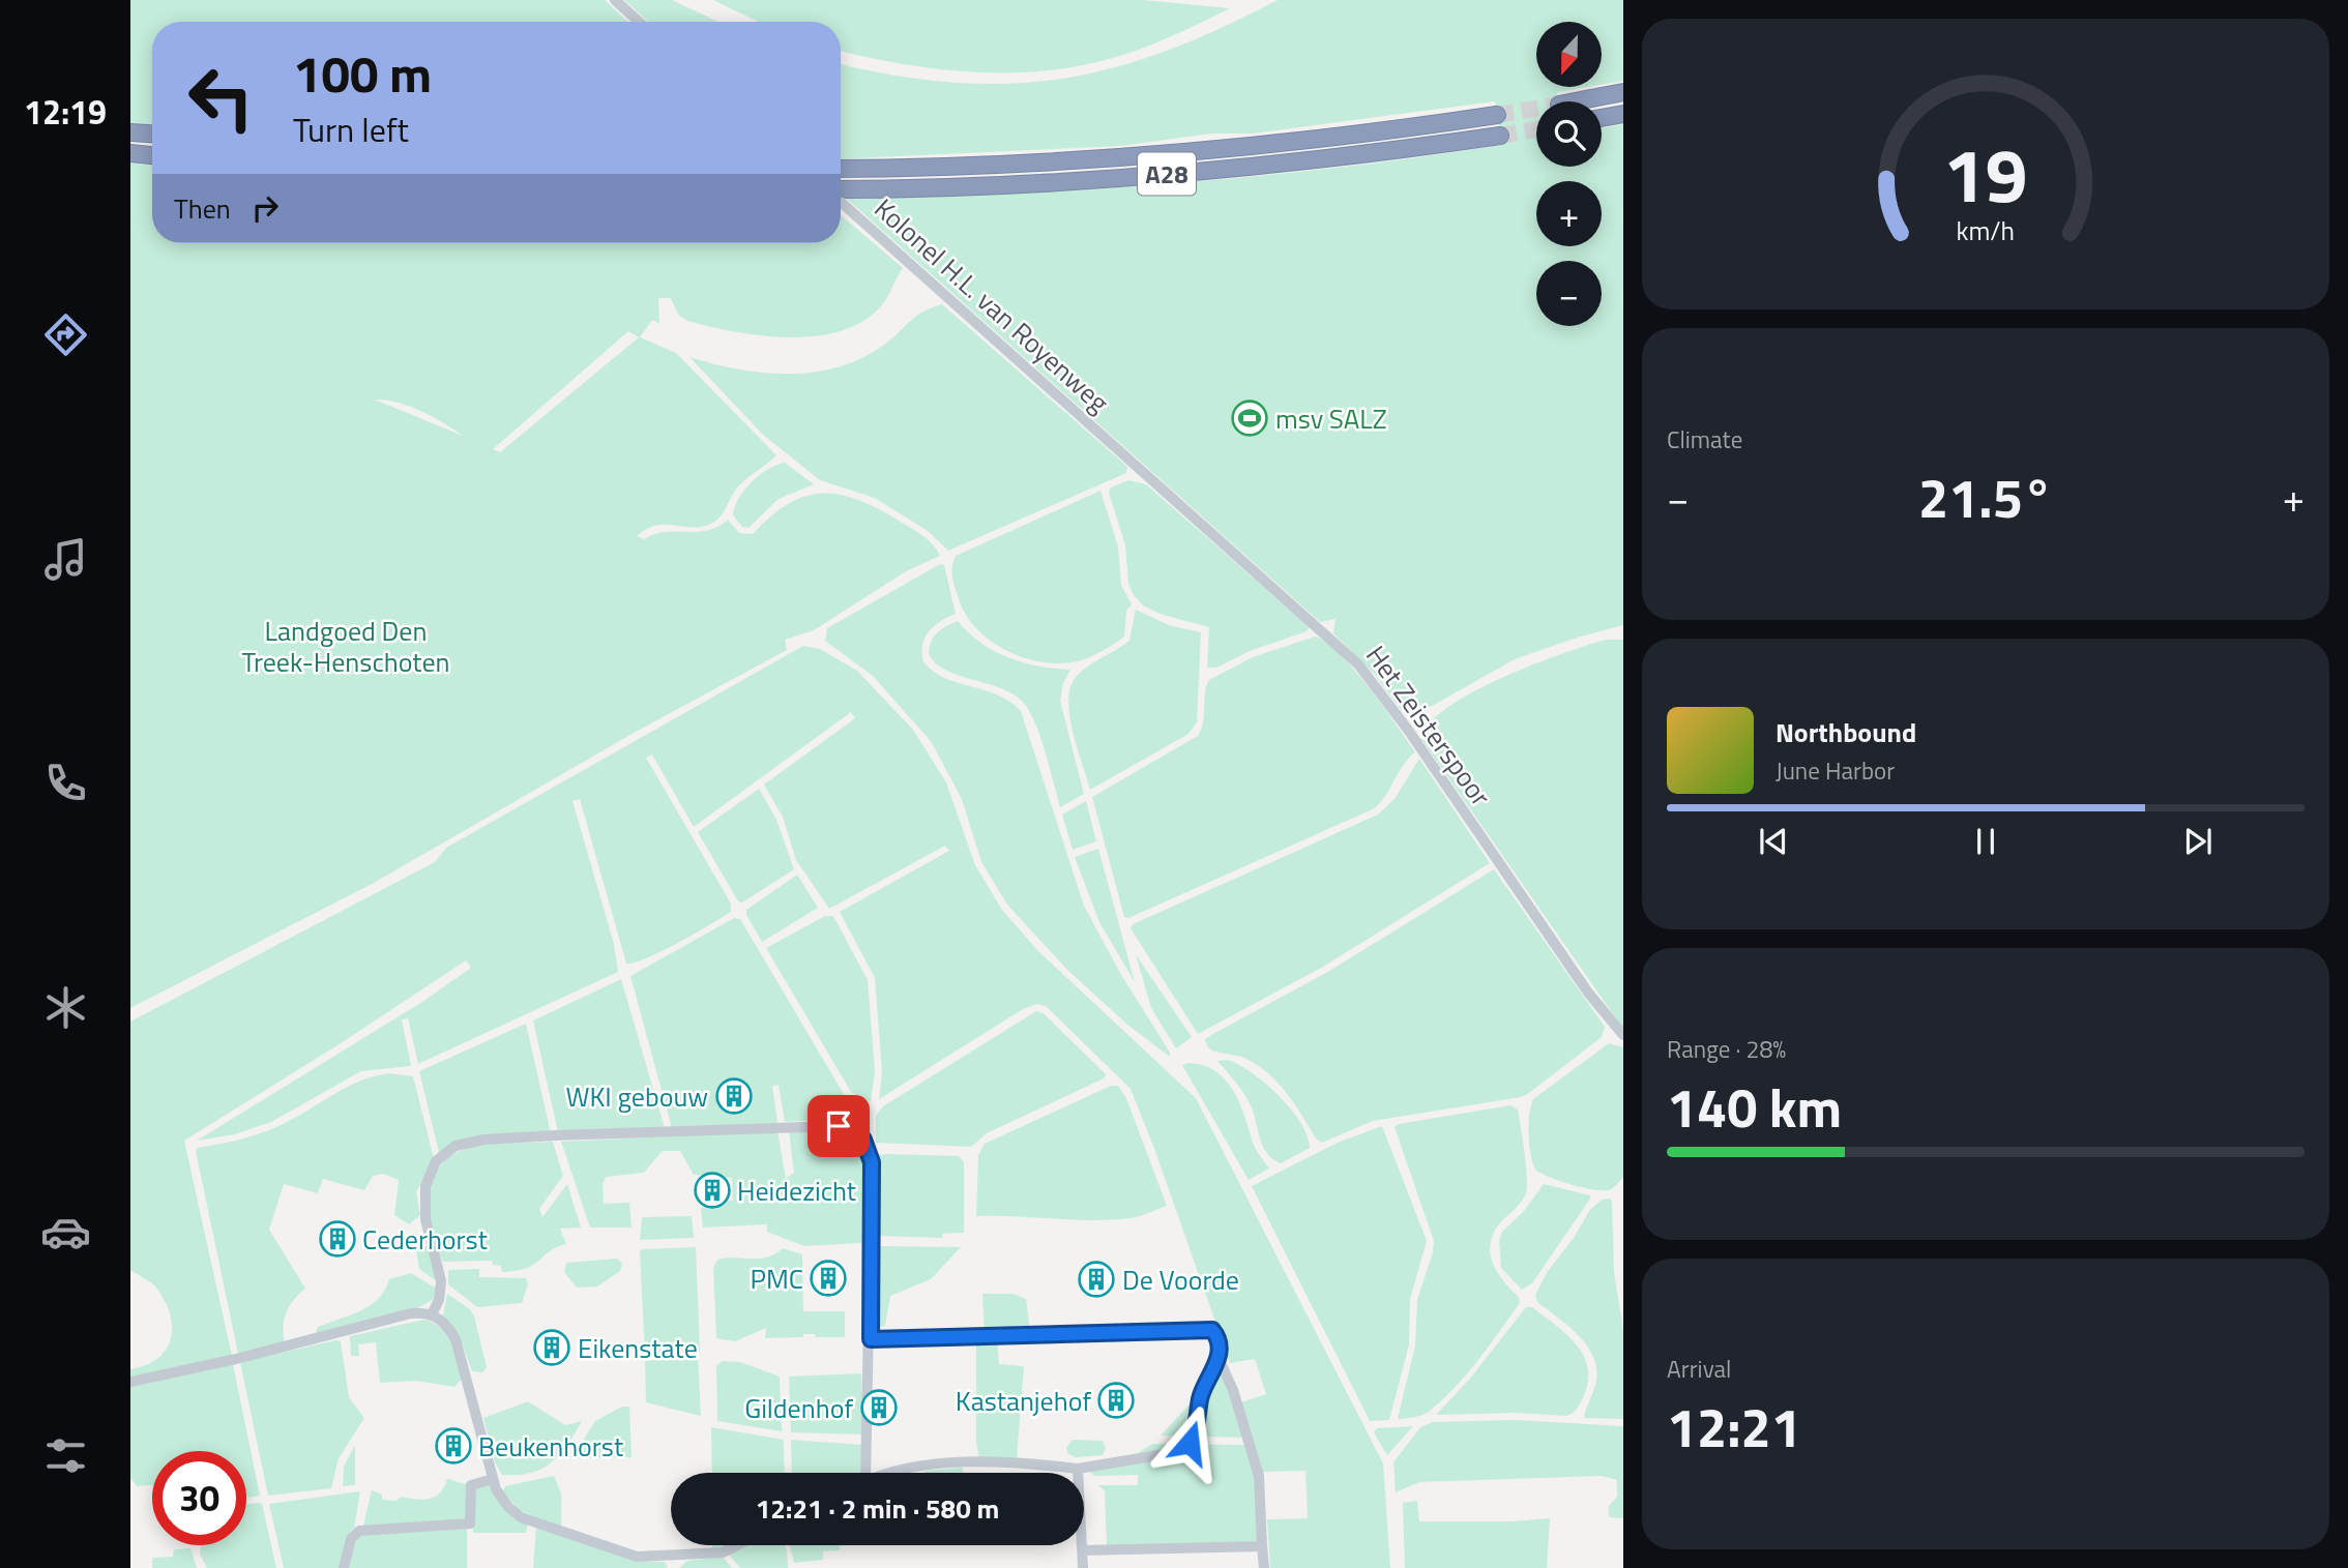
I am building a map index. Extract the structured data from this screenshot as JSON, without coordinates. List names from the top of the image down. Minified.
{"streets":{"highway":["A28"],"street":["Kolonel H.L. van Royenweg","Het Zeisterspoor"]},"crossings":[["Kolonel H.L. van Royenweg","Het Zeisterspoor"]],"parks":["Landgoed Den Treek-Henschoten"],"places":{"sports":["msv SALZ"],"building":["WKI gebouw","Heidezicht","Cederhorst","PMC","De Voorde","Eikenstate","Kastanjehof","Gildenhof","Beukenhorst"]},"north":"bottom","page":{"tabs":"12:19","map_buttons":["+","−"],"turn":["100 m","Turn left"],"then":"Then","tile":["Climate",["Range · 28%","140 km"],["Arrival","12:21"]],"heat":["−","21.5°","+"],"song":["Northbound","June Harbor"],"limit":"30","trip":"12:21 · 2 min · 580 m","gauge":["19","km/h"]}}
